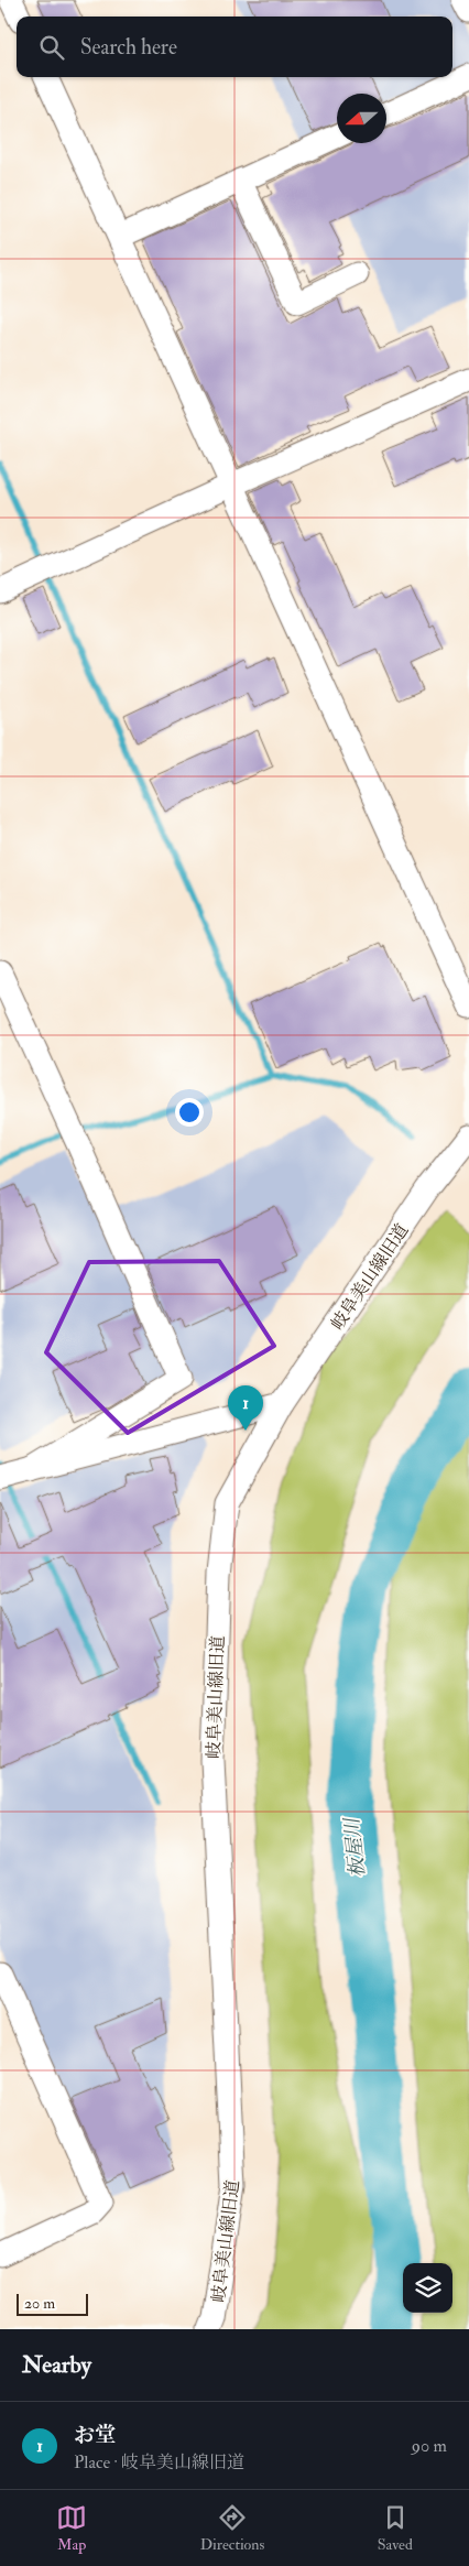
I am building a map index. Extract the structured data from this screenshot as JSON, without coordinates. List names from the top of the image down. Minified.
{"streets":{"street":["岐阜美山線旧道"]},"water":["板屋川"],"scale_bar":"20 m","north":"left","page":{"search":"Search here","pins":"1","scale":"20 m","heading":"Nearby","list":[{"mark":"1","name":"お堂","note":"Place · 岐阜美山線旧道","value":"90 m"}],"nav":["Map","Directions","Saved"]}}
